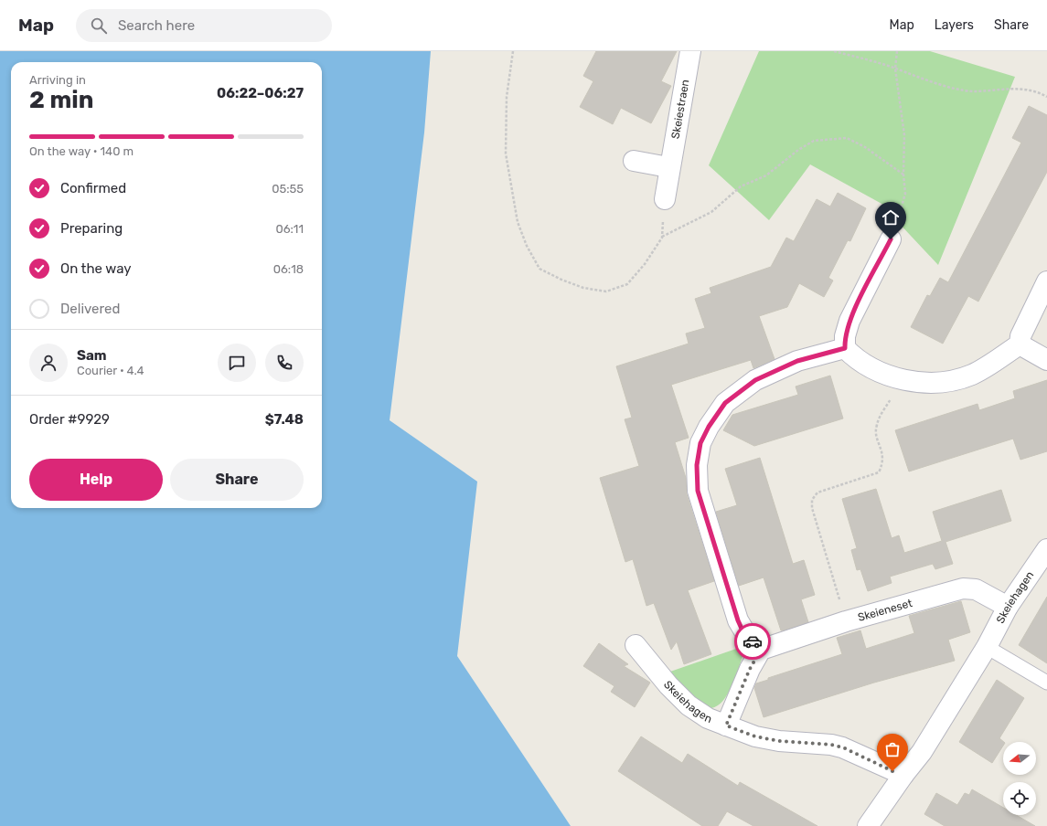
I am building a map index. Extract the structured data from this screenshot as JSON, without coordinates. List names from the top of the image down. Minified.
{"streets":{"street":["Skeiestraen","Skeiehagen","Skeieneset"]},"crossings":[["Skeiehagen","Skeieneset"]],"north":"left","page":{"header":"Map","search":"Search here","nav":["Map","Layers","Share"],"heading":["2 min","Arriving in","06:22–06:27"],"panel":["Sam","Courier · 4.4","Order #9929","$7.48"],"bar":"On the way · 140 m","list":[["Confirmed","05:55"],["Preparing","06:11"],["On the way","06:18"],"Delivered"],"buttons":["Help","Share"]}}
